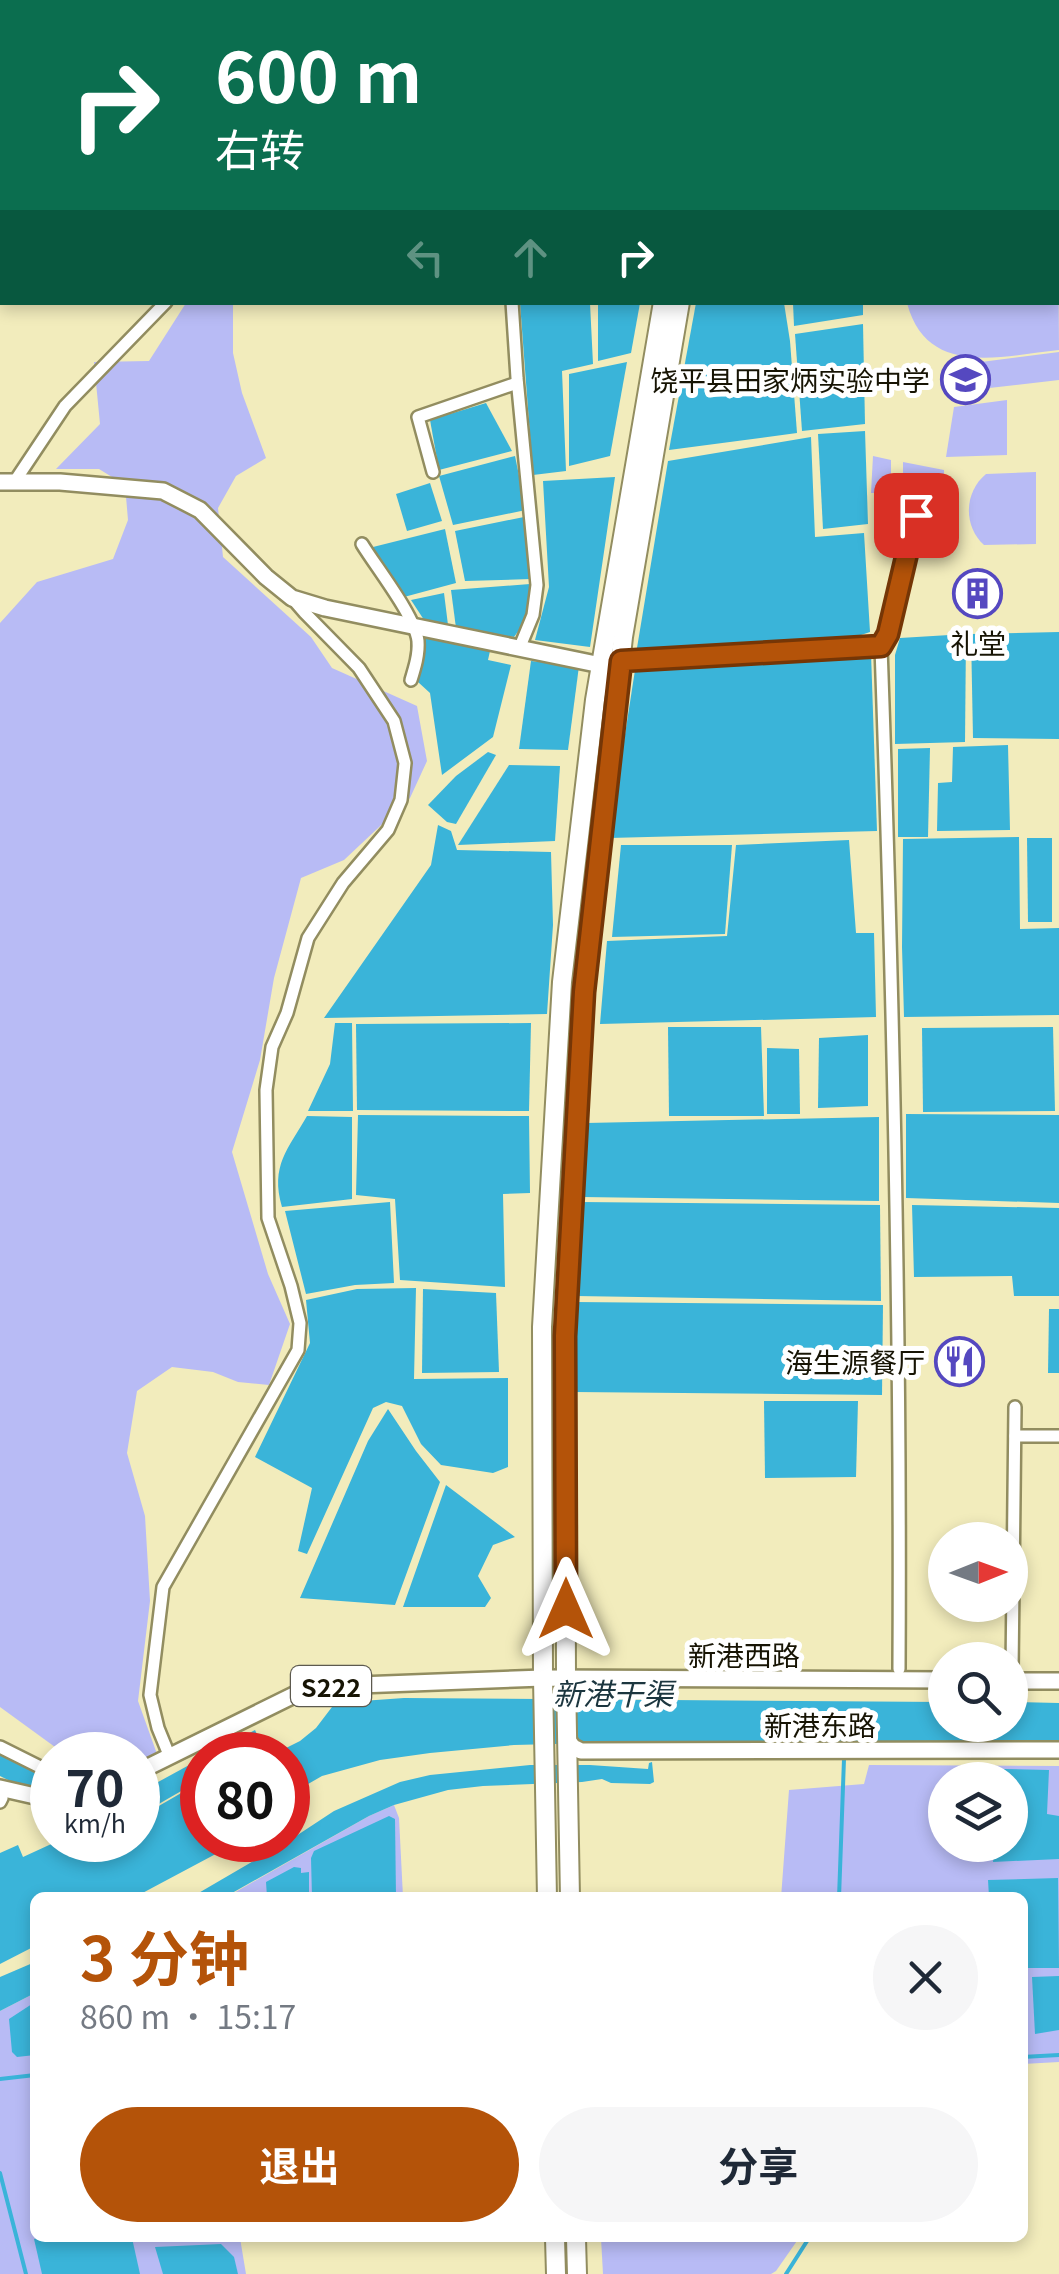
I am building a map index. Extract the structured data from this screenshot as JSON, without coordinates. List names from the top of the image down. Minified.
{"streets":{"main road":["新港西路","S222","新港东路"]},"crossings":[["新港西路","S222"]],"water":["新港干渠"],"places":{"school or university":["饶平县田家炳实验中学"],"building":["礼堂"],"restaurant":["海生源餐厅"]},"north":"right","page":{"turn":["600 m","右转"],"speed":"70 km/h","limit":"80","heading":["3 分钟","860 m · 15:17"],"buttons":["退出","分享"]}}
